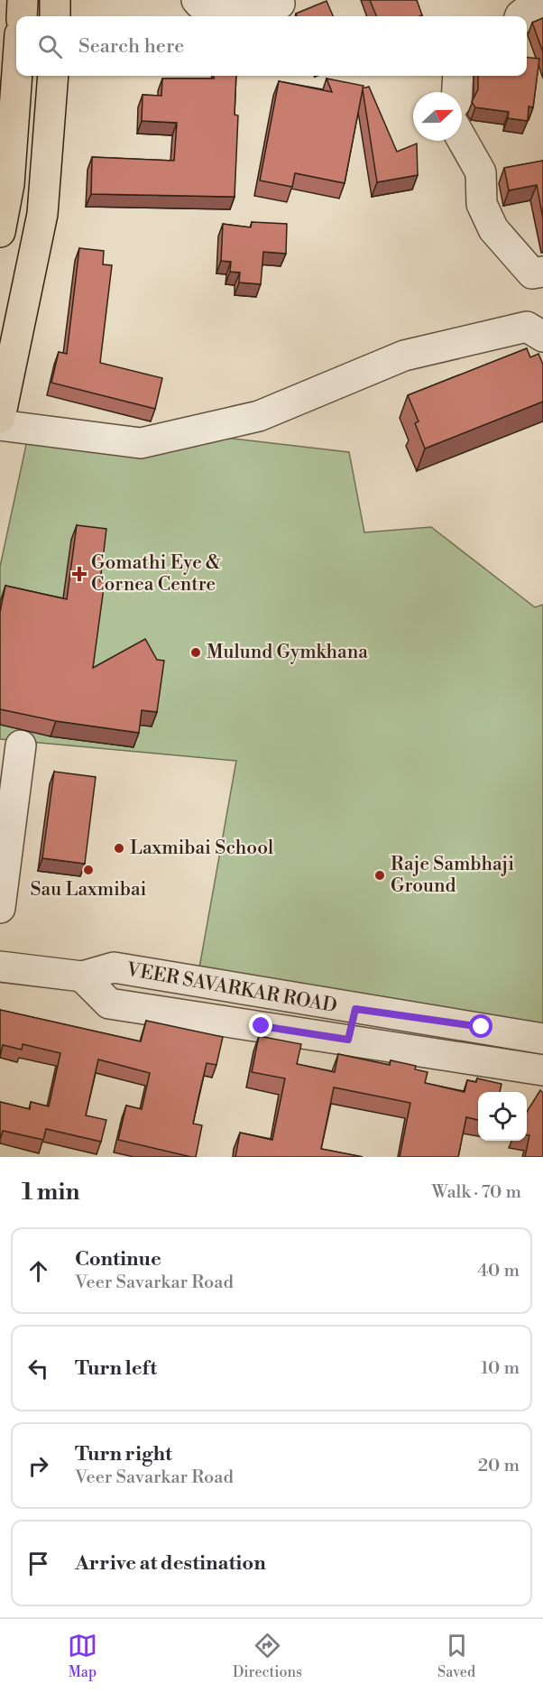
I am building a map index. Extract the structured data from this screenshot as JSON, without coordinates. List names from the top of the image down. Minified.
{"streets":{"street":["VEER SAVARKAR ROAD"]},"places":{"health":["Gomathi Eye & Cornea Centre"],"other":["Mulund Gymkhana","Laxmibai School","Sau Laxmibai","Raje Sambhaji Ground"]},"north":"right","page":{"search":"Search here","heading":["1 min","Walk · 70 m"],"list":[["Continue","Veer Savarkar Road","40 m"],["Turn left","10 m"],["Turn right","Veer Savarkar Road","20 m"],"Arrive at destination"],"nav":["Map","Directions","Saved"]}}
